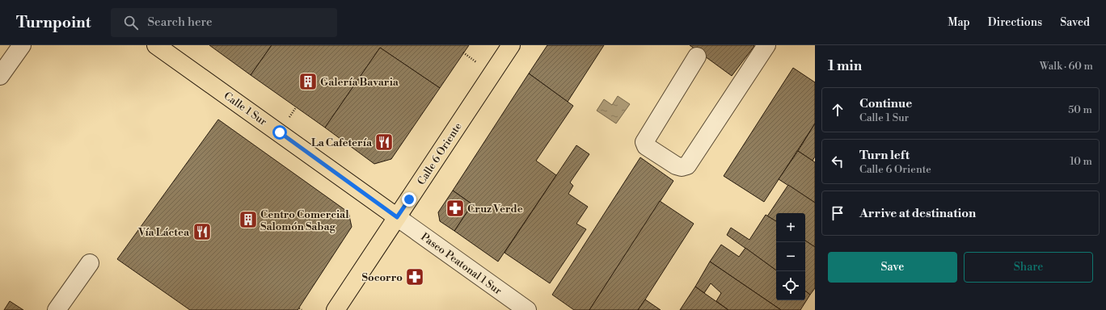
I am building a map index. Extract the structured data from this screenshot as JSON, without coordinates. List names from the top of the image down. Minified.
{"streets":{"main road":["Calle 1 Sur","Calle 6 Oriente"],"street":["Paseo Peatonal 1 Sur"]},"crossings":[["Calle 1 Sur","Calle 6 Oriente"],["Calle 1 Sur","Paseo Peatonal 1 Sur"],["Calle 6 Oriente","Paseo Peatonal 1 Sur"]],"places":{"building":["Galería Bavaria","Centro Comercial Salomón Sabag"],"restaurant":["La Cafetería","Vía Láctea"],"pharmacy":["Cruz Verde","Socorro"]},"page":{"header":"Turnpoint","search":"Search here","nav":["Map","Directions","Saved"],"heading":["1 min","Walk · 60 m"],"list":[["Continue","Calle 1 Sur","50 m"],["Turn left","Calle 6 Oriente","10 m"],"Arrive at destination"],"map_buttons":["+","−"],"buttons":["Save","Share"]}}
